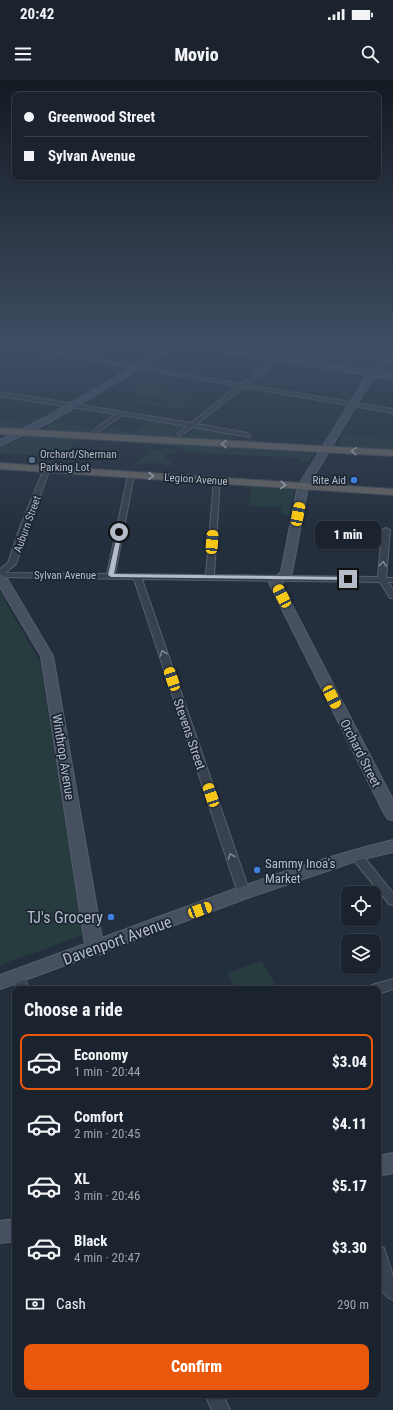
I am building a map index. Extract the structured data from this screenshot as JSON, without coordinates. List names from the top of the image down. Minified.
{"streets":{"highway":["Legion Avenue"],"main road":["Orchard Street","Winthrop Avenue","Davenport Avenue"],"street":["Auburn Street","Sylvan Avenue","Stevens Street"]},"crossings":[["Legion Avenue","Auburn Street"],["Legion Avenue","Orchard Street"],["Auburn Street","Sylvan Avenue"],["Auburn Street","Winthrop Avenue"],["Sylvan Avenue","Stevens Street"],["Sylvan Avenue","Orchard Street"],["Sylvan Avenue","Winthrop Avenue"],["Stevens Street","Davenport Avenue"],["Winthrop Avenue","Davenport Avenue"]],"one_way":["Stevens Street"],"places":["Orchard/Sherman Parking Lot","Rite Aid","Sammy Inoa's Market","TJ's Grocery"],"page":{"status":"20:42","header":"Movio","banner":["Greenwood Street","Sylvan Avenue"],"bubble":"1 min","heading":"Choose a ride","list":[{"name":"Economy","note":"1 min · 20:44","value":"$3.04"},{"name":"Comfort","note":"2 min · 20:45","value":"$4.11"},{"name":"XL","note":"3 min · 20:46","value":"$5.17"},{"name":"Black","note":"4 min · 20:47","value":"$3.30"}],"pay":["Cash","290 m"],"buttons":"Confirm"}}
